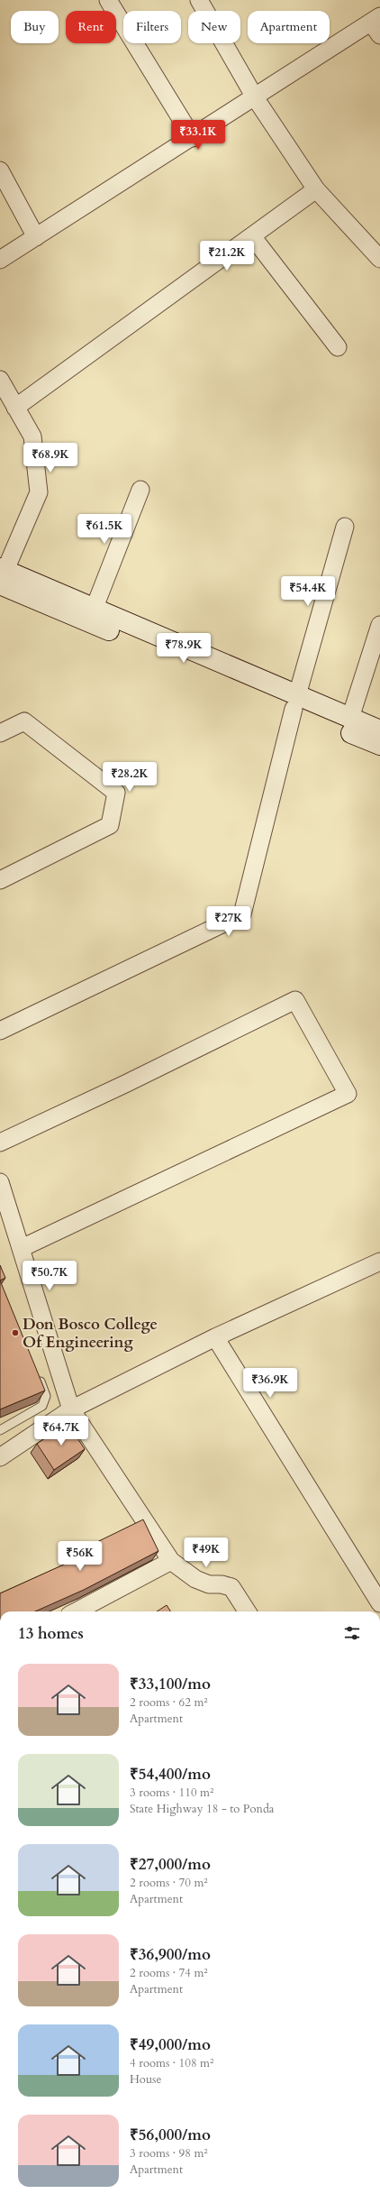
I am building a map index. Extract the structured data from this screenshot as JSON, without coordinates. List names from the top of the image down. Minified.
{"places":["Don Bosco College Of Engineering"],"page":{"chip":["Buy","Rent","Filters","New","Apartment"],"price":["₹33.1K","₹21.2K","₹68.9K","₹61.5K","₹54.4K","₹78.9K","₹28.2K","₹27K","₹50.7K","₹36.9K","₹64.7K","₹49K","₹56K"],"heading":"13 homes","list":[{"name":"₹33,100/mo","note":"2 rooms · 62 m² · Apartment"},{"name":"₹54,400/mo","note":"3 rooms · 110 m² · State Highway 18 - to Ponda"},{"name":"₹27,000/mo","note":"2 rooms · 70 m² · Apartment"},{"name":"₹36,900/mo","note":"2 rooms · 74 m² · Apartment"},{"name":"₹49,000/mo","note":"4 rooms · 108 m² · House"},{"name":"₹56,000/mo","note":"3 rooms · 98 m² · Apartment"}]}}
